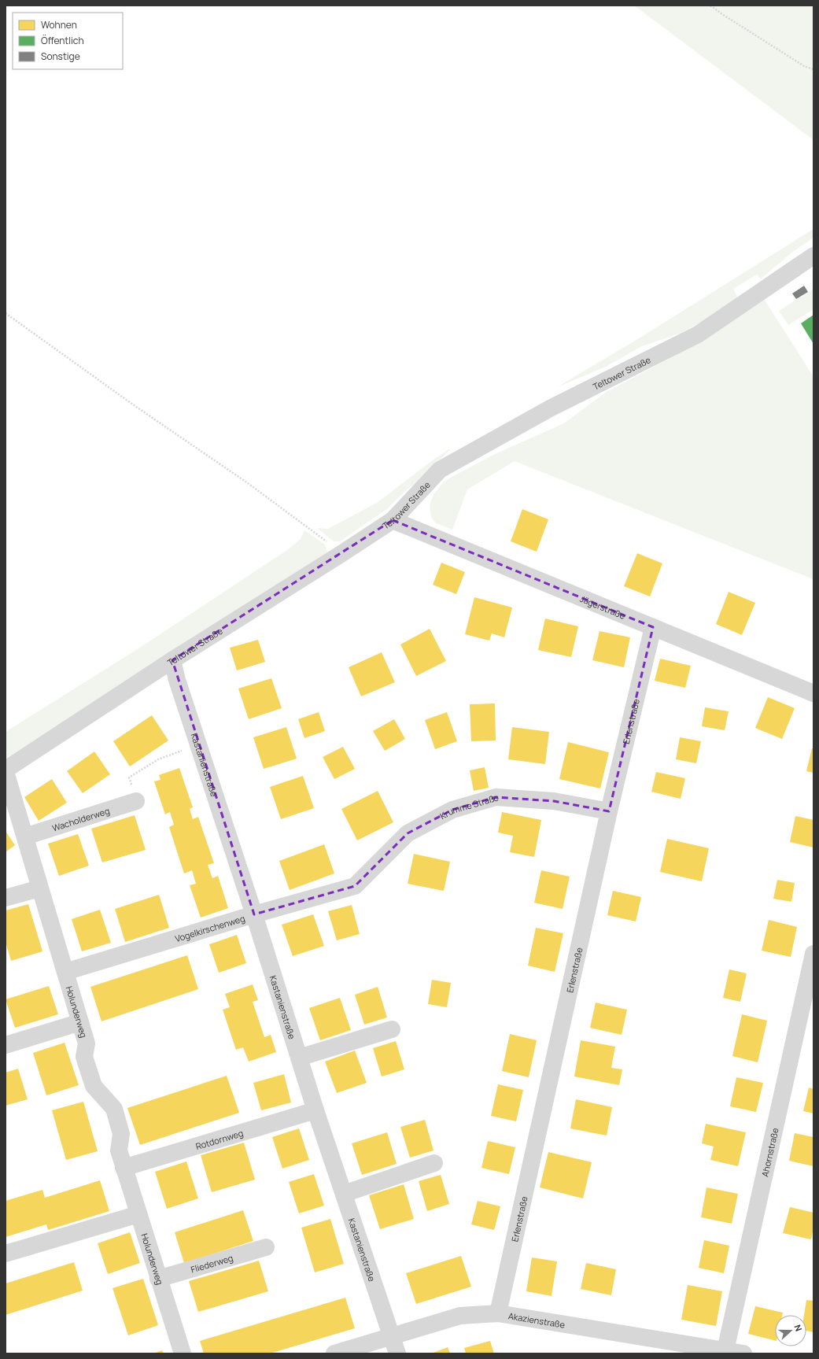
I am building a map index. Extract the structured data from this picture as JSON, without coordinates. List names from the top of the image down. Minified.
{"streets":{"street":["Teltower Straße","Jägerstraße","Erlenstraße","Kastanienstraße","Krumme Straße","Wacholderweg","Vogelkirschenweg","Holunderweg","Rotdornweg","Ahornstraße","Fliederweg","Akazienstraße"]},"crossings":[["Teltower Straße","Jägerstraße"],["Teltower Straße","Kastanienstraße"],["Teltower Straße","Holunderweg"],["Jägerstraße","Erlenstraße"],["Erlenstraße","Krumme Straße"],["Erlenstraße","Akazienstraße"],["Kastanienstraße","Vogelkirschenweg"],["Kastanienstraße","Rotdornweg"],["Kastanienstraße","Akazienstraße"],["Krumme Straße","Vogelkirschenweg"],["Wacholderweg","Holunderweg"],["Vogelkirschenweg","Holunderweg"],["Holunderweg","Rotdornweg"],["Holunderweg","Fliederweg"],["Ahornstraße","Akazienstraße"]],"legend":["Wohnen","Öffentlich","Sonstige"],"north":"right"}
